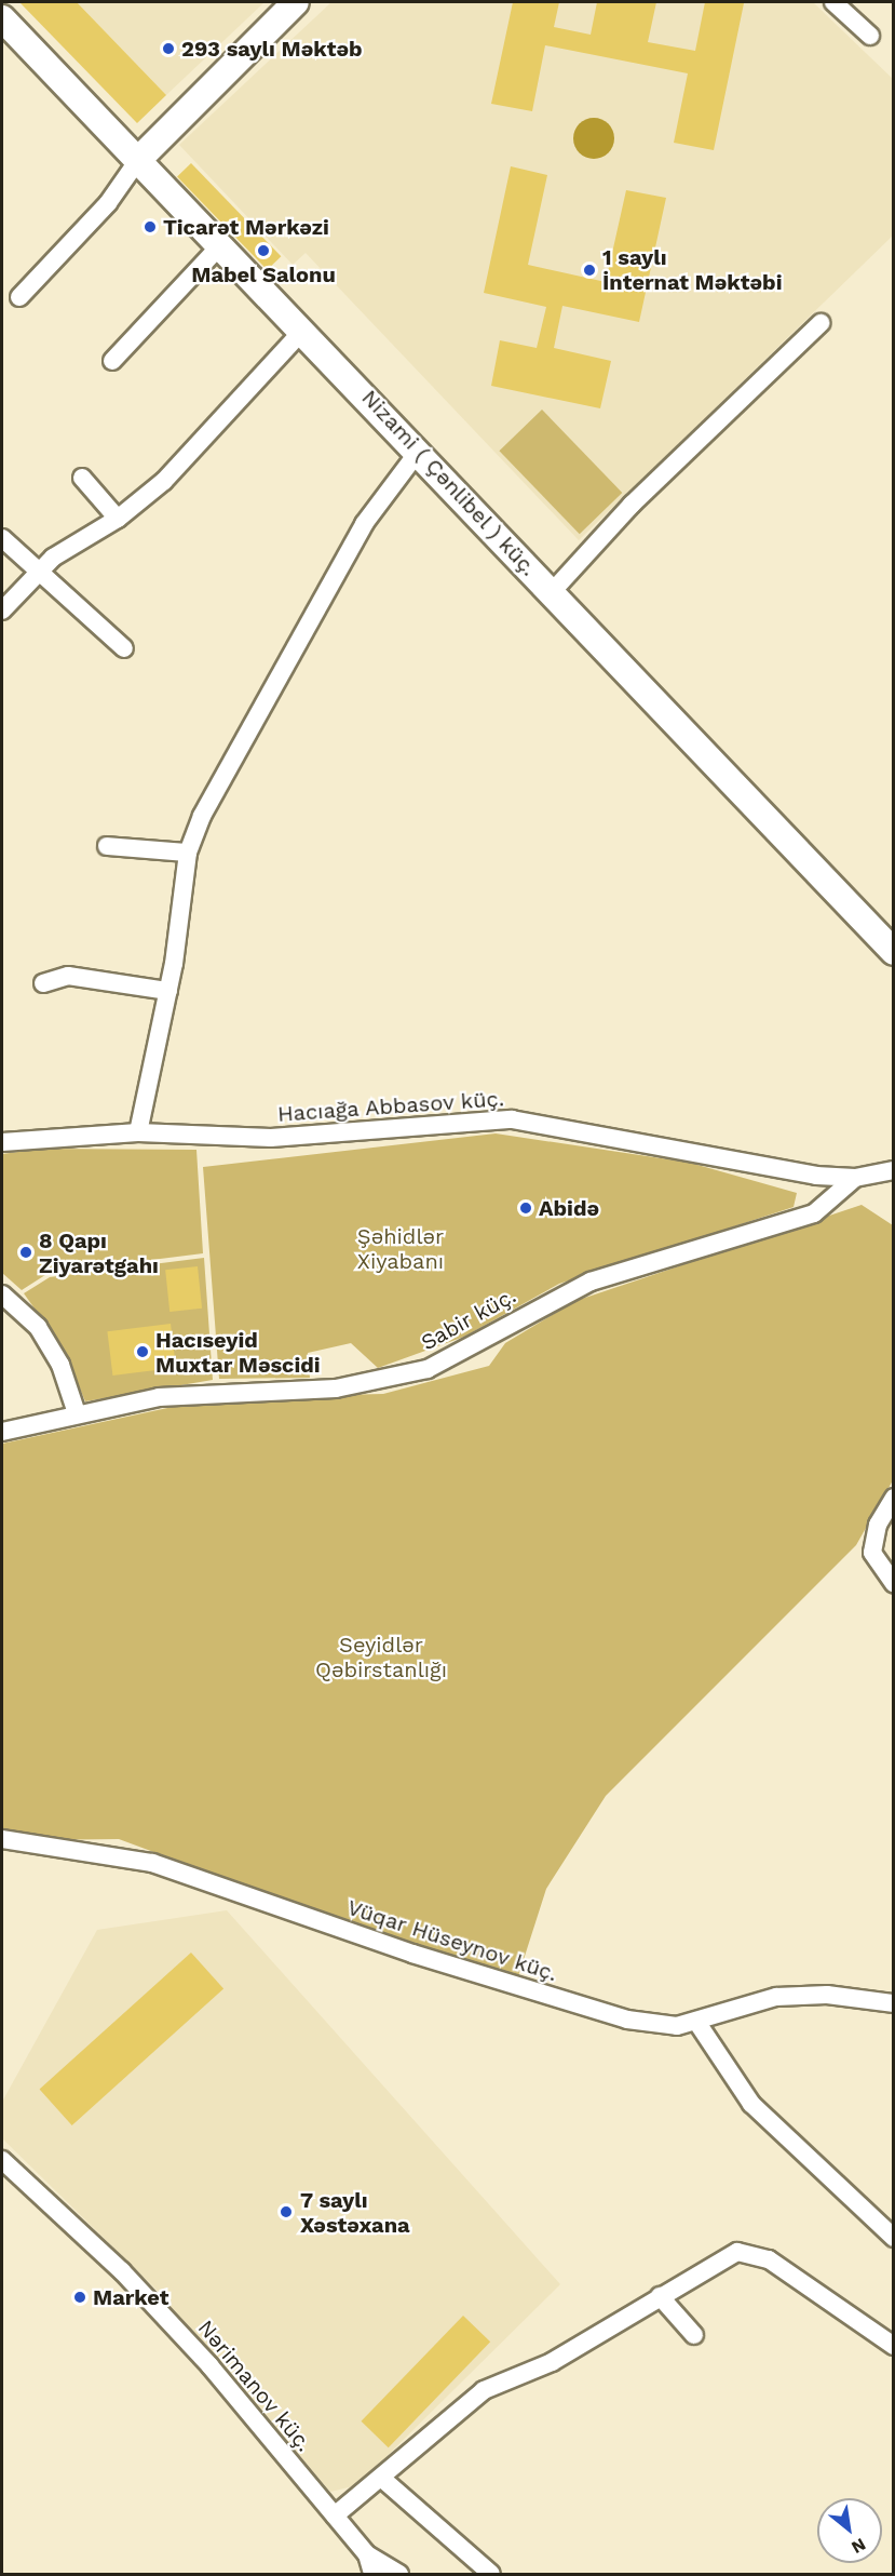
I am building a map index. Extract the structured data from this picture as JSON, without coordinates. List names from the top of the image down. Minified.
{"streets":{"main road":["Nizami ( Çənlibel ) küç."],"street":["Hacıağa Abbasov küç.","Sabir küç.","Vüqar Hüseynov küç.","Nərimanov küç."]},"crossings":[["Hacıağa Abbasov küç.","Sabir küç."]],"parks":["Şəhidlər Xiyabanı","Seyidlər Qəbirstanlığı"],"places":["293 saylı Məktəb","Ticarət Mərkəzi","Mabel Salonu","1 saylı İnternat Məktəbi","Abidə","8 Qapı Ziyarətgahı","Hacıseyid Muxtar Məscidi","7 saylı Xəstəxana","Market"],"north":"bottom right"}
